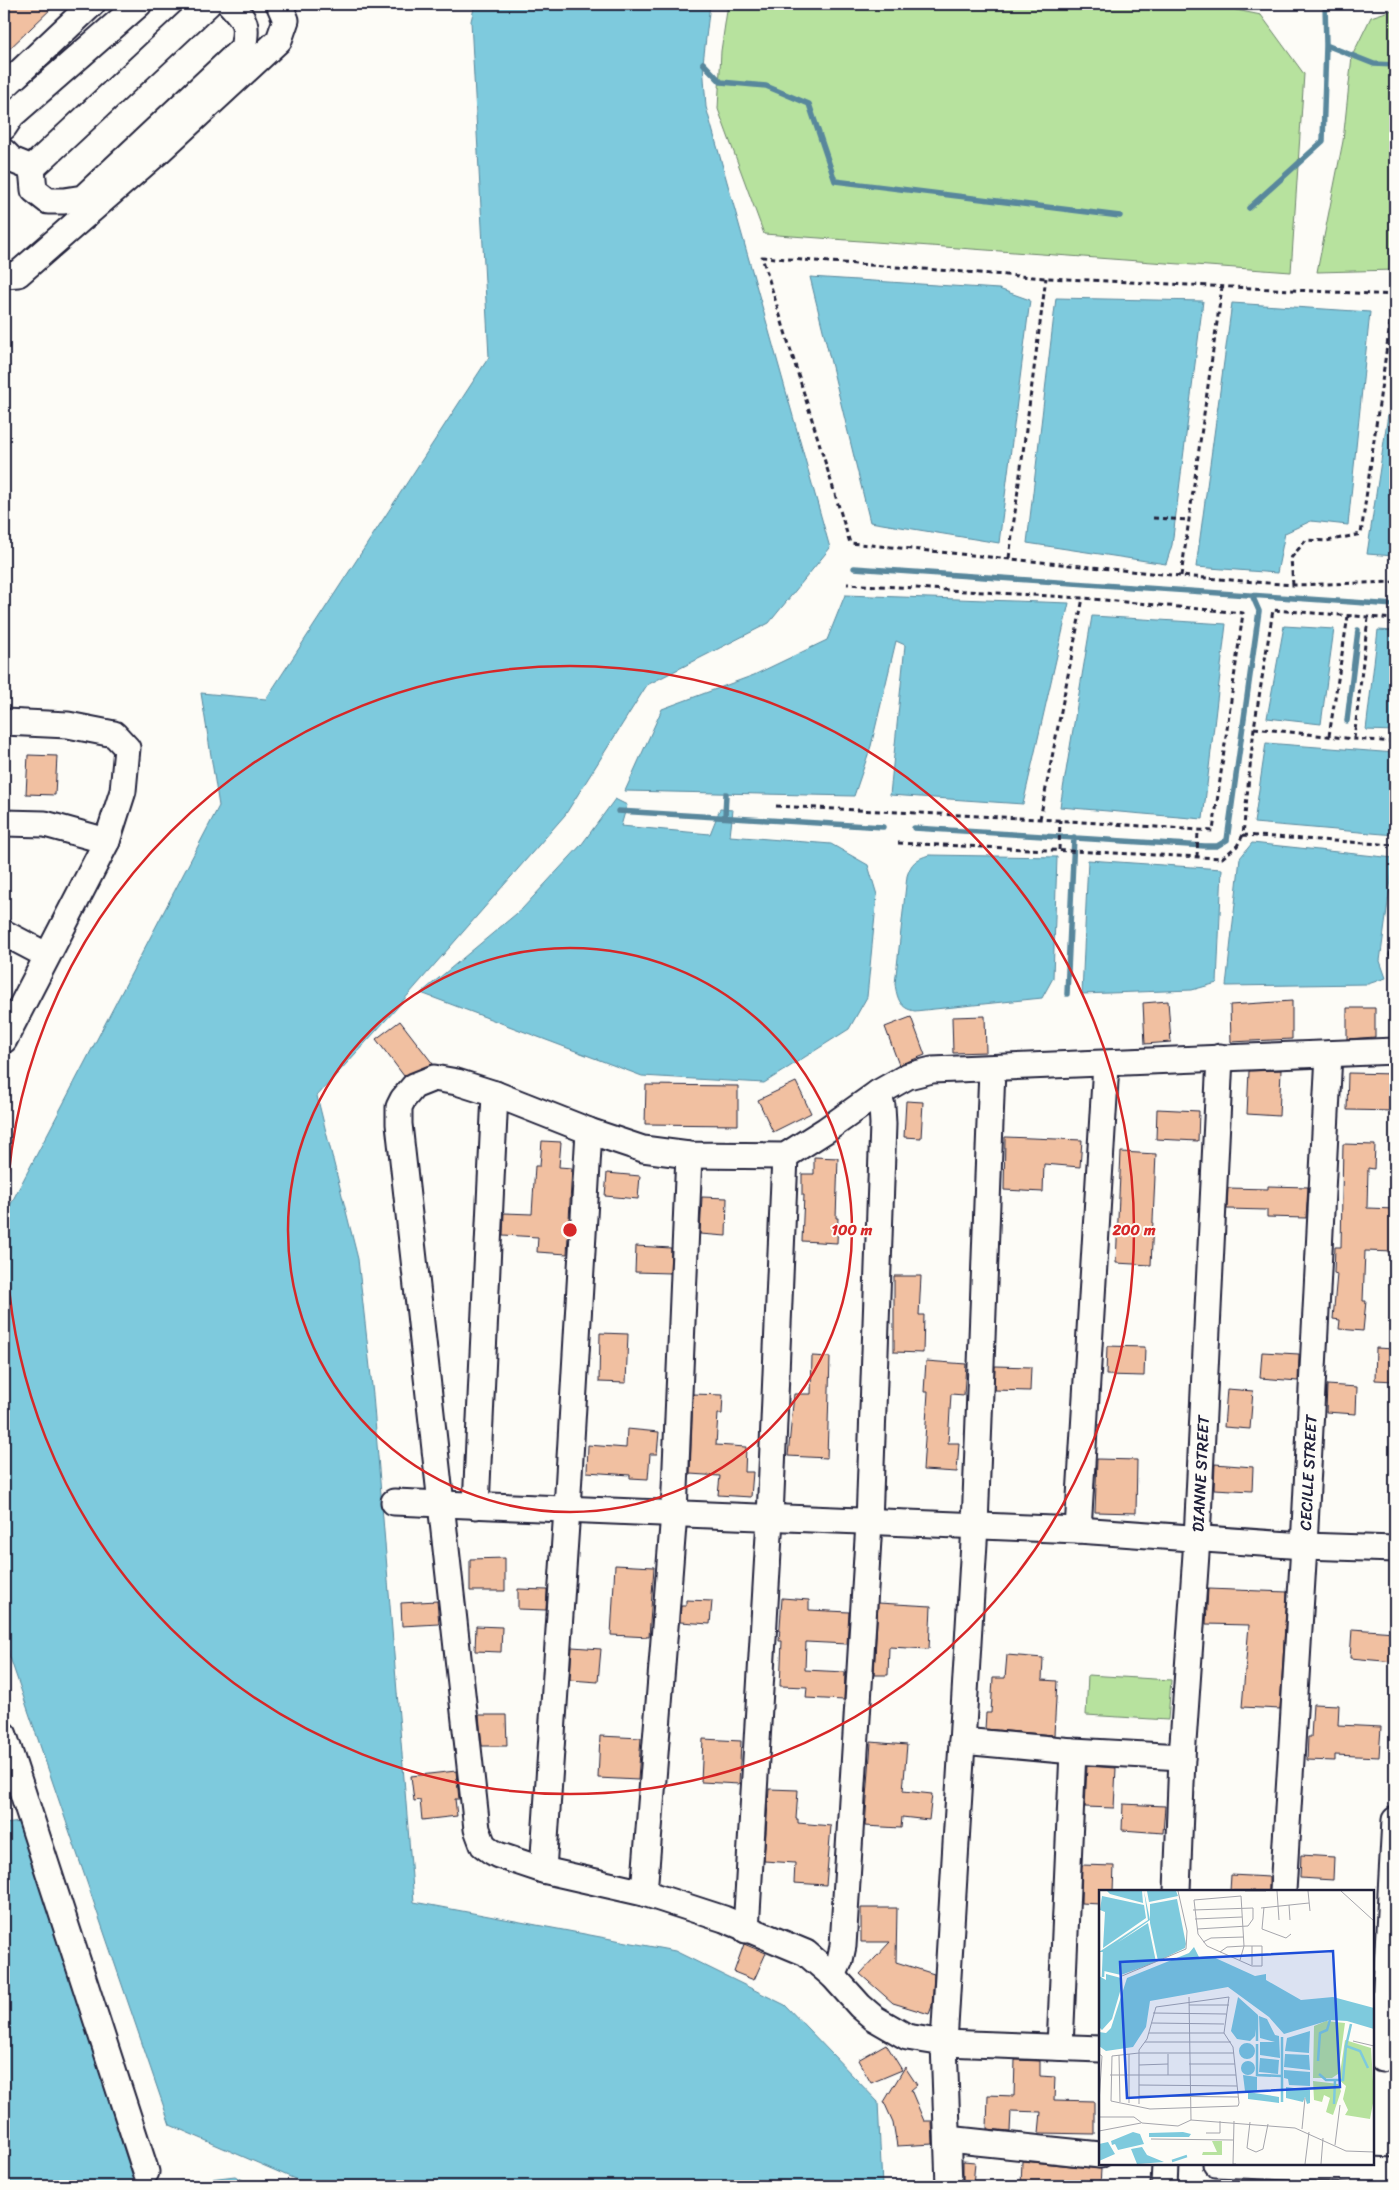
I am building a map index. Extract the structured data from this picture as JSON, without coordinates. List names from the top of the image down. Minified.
{"streets":{"street":["CECILLE STREET","DIANNE STREET"]},"rings":["100 m","200 m"]}
